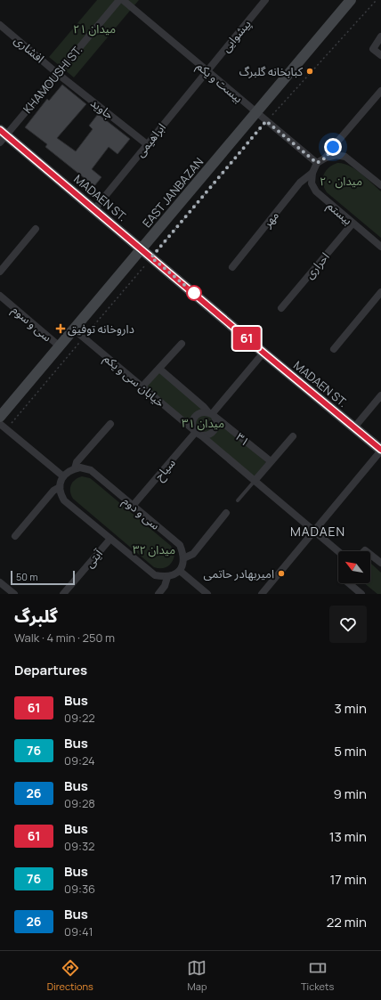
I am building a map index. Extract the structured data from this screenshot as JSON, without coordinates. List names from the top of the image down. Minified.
{"streets":{"main road":["EAST JANBAZAN","MADAEN ST."],"street":["پیشوایی","افشاری","KHAMOUSHI ST.","بیست و یکم","جاوید","ابراهیمی","بیستم","مهر","احراری","سی و سوم","خیابان سی و یکم","۳۱","سیاح","سی و دوم","آیتی"]},"crossings":[["پیشوایی","بیست و یکم"],["پیشوایی","ابراهیمی"],["افشاری","KHAMOUSHI ST."],["افشاری","جاوید"],["KHAMOUSHI ST.","جاوید"],["KHAMOUSHI ST.","MADAEN ST."],["بیست و یکم","ابراهیمی"],["بیست و یکم","EAST JANBAZAN"],["جاوید","ابراهیمی"],["ابراهیمی","MADAEN ST."],["EAST JANBAZAN","MADAEN ST."],["EAST JANBAZAN","سی و سوم"],["EAST JANBAZAN","خیابان سی و یکم"],["بیستم","مهر"],["بیستم","احراری"],["خیابان سی و یکم","۳۱"],["خیابان سی و یکم","سیاح"],["۳۱","سیاح"],["سیاح","سی و دوم"]],"districts":["MADAEN"],"parks":["میدان ۲۱","میدان ۲۰","میدان ۳۱","میدان ۳۲"],"places":{"other":["کبابخانه گلبرگ","امیربهادر حاتمی"],"health":["داروخانه توفیق"]},"lines":["bus line 61"],"scale_bar":"50 m","north":"top left","page":{"on_map":"61","scale":"50 m","heading":[["گلبرگ","Walk · 4 min · 250 m"],"Departures"],"list":[{"mark":"61","name":"Bus","note":"09:22","value":"3 min"},{"mark":"76","name":"Bus","note":"09:24","value":"5 min"},{"mark":"26","name":"Bus","note":"09:28","value":"9 min"},{"mark":"61","name":"Bus","note":"09:32","value":"13 min"},{"mark":"76","name":"Bus","note":"09:36","value":"17 min"},{"mark":"26","name":"Bus","note":"09:41","value":"22 min"}],"tabs":["Directions","Map","Tickets"]}}
